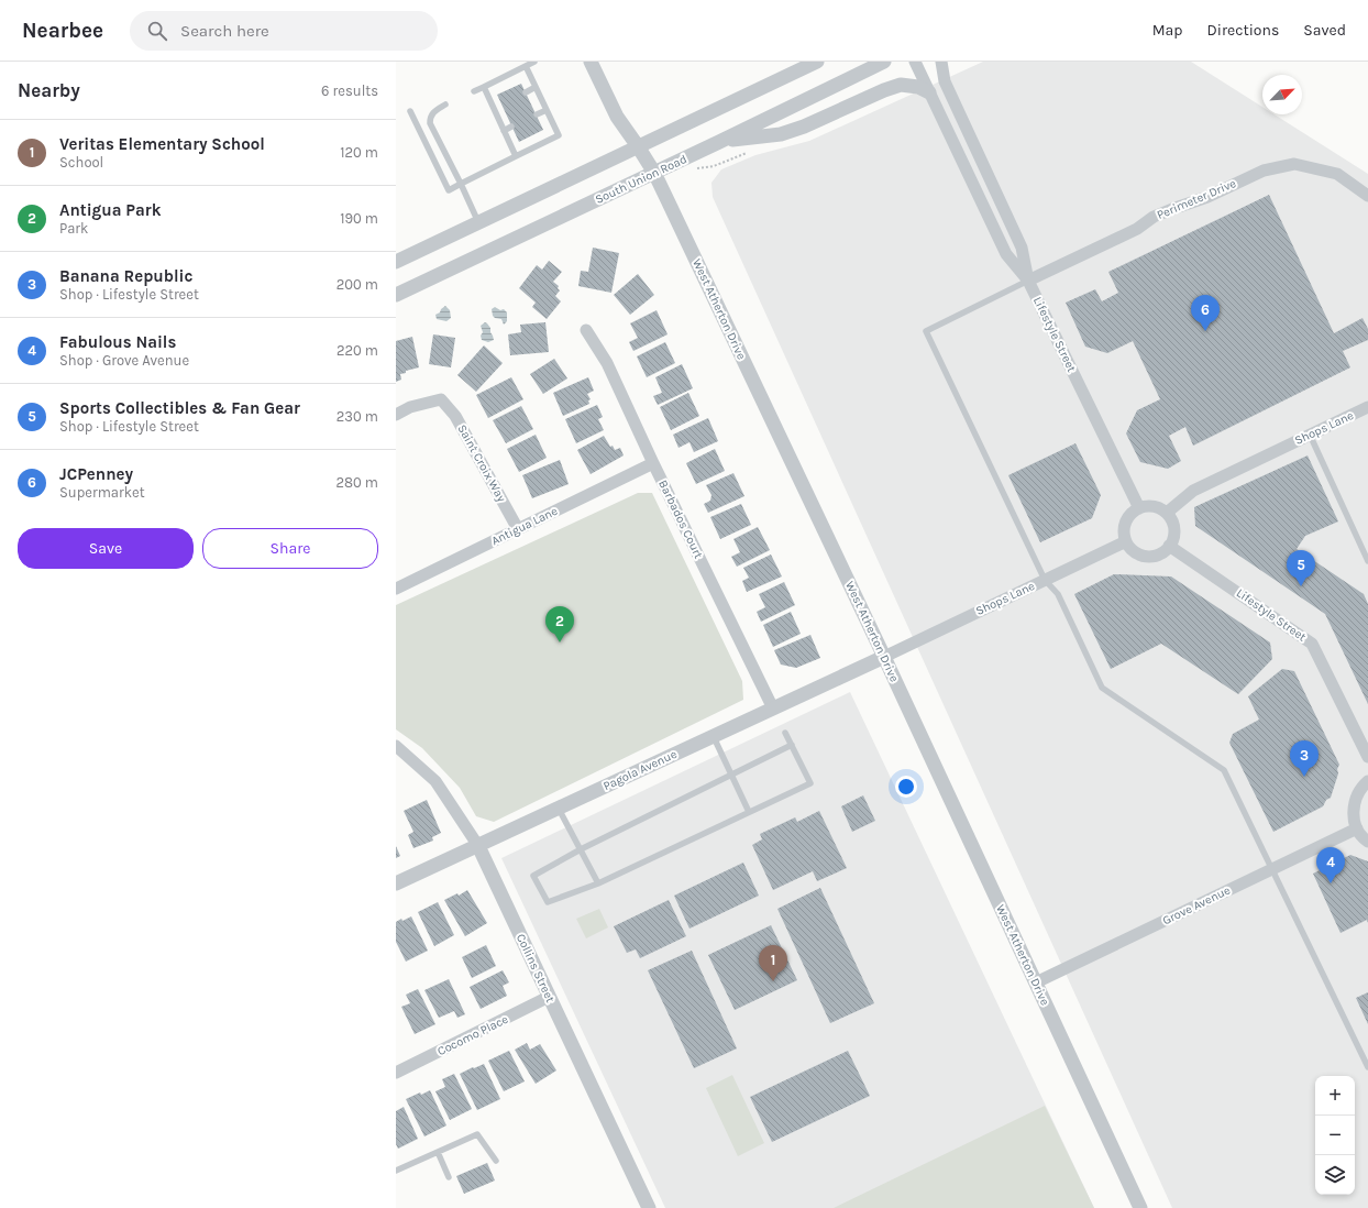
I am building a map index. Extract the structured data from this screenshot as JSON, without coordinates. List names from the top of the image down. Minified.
{"streets":{"street":["South Union Road","Perimeter Drive","West Atherton Drive","Lifestyle Street","Shops Lane","Saint Croix Way","Barbados Court","Antigua Lane","Pagola Avenue","Grove Avenue","Collins Street","Cocomo Place"]},"crossings":[["South Union Road","West Atherton Drive"],["Perimeter Drive","Lifestyle Street"],["West Atherton Drive","Shops Lane"],["West Atherton Drive","Pagola Avenue"],["West Atherton Drive","Grove Avenue"],["Lifestyle Street","Shops Lane"],["Shops Lane","Pagola Avenue"],["Saint Croix Way","Antigua Lane"],["Barbados Court","Antigua Lane"],["Barbados Court","Pagola Avenue"],["Pagola Avenue","Collins Street"],["Collins Street","Cocomo Place"]],"north":"top right","page":{"header":"Nearbee","search":"Search here","nav":["Map","Directions","Saved"],"heading":["Nearby","6 results"],"list":[{"mark":"1","name":"Veritas Elementary School","note":"School","value":"120 m"},{"mark":"2","name":"Antigua Park","note":"Park","value":"190 m"},{"mark":"3","name":"Banana Republic","note":"Shop · Lifestyle Street","value":"200 m"},{"mark":"4","name":"Fabulous Nails","note":"Shop · Grove Avenue","value":"220 m"},{"mark":"5","name":"Sports Collectibles & Fan Gear","note":"Shop · Lifestyle Street","value":"230 m"},{"mark":"6","name":"JCPenney","note":"Supermarket","value":"280 m"}],"pins":["6","5","2","3","4","1"],"buttons":["Save","Share"],"map_buttons":["+","−"]}}
